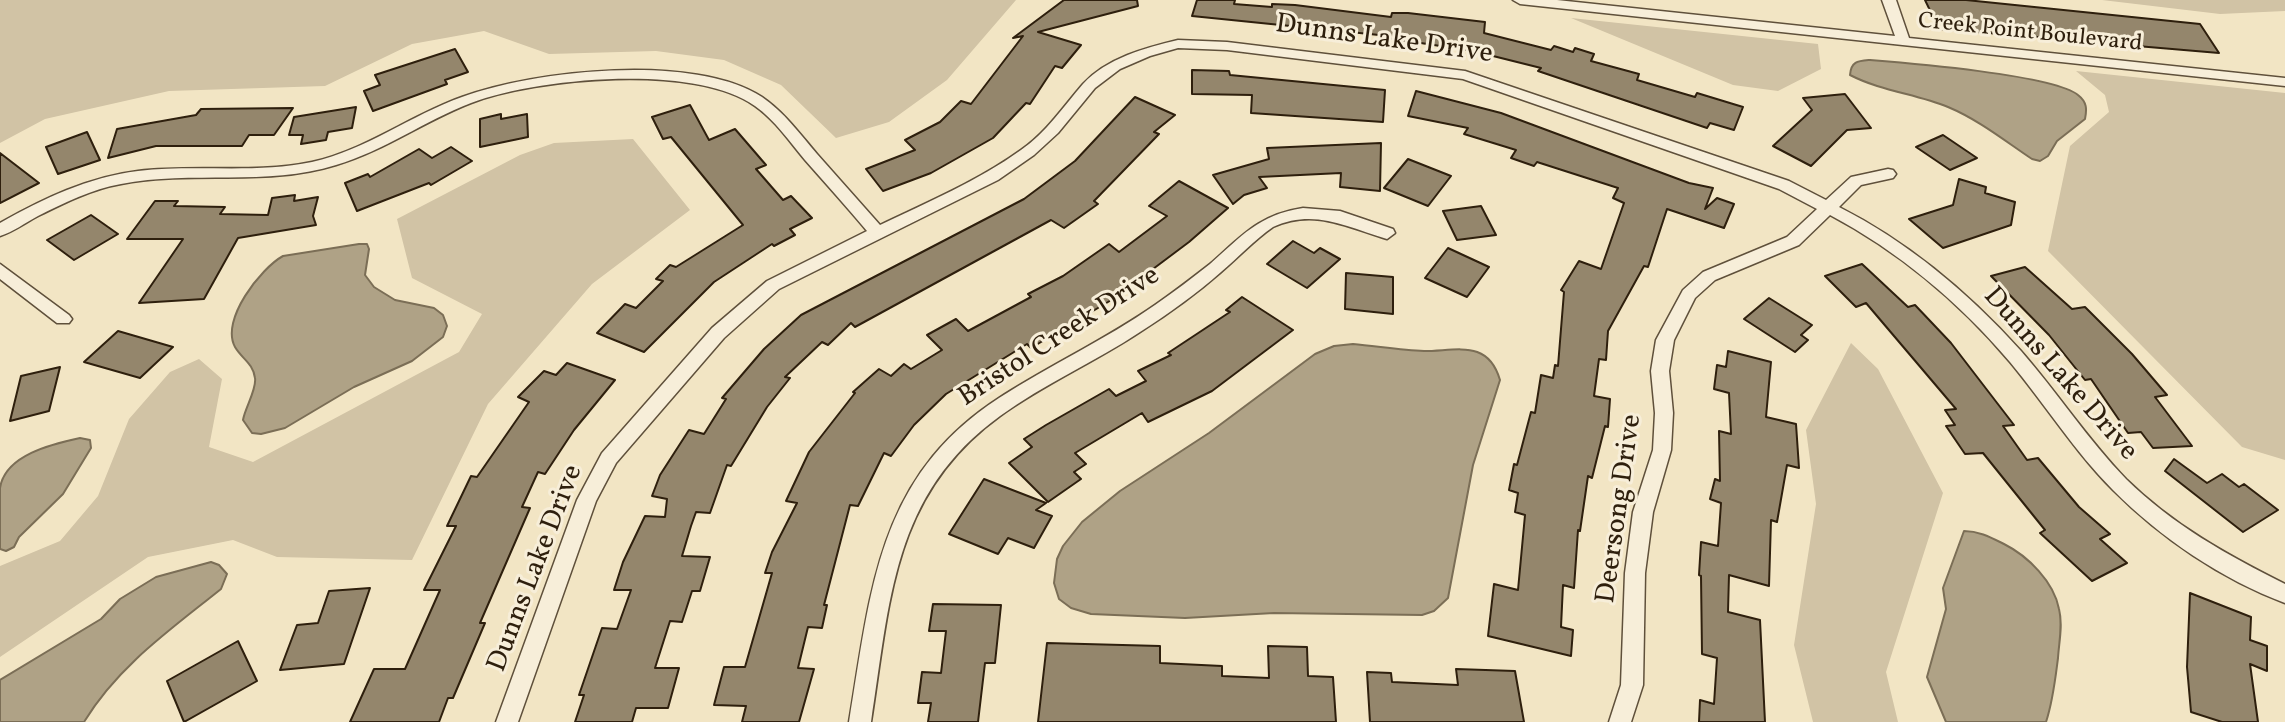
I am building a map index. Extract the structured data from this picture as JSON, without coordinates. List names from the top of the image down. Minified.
{"streets":{"street":["Creek Point Boulevard","Dunns Lake Drive","Bristol Creek Drive","Deersong Drive"]},"crossings":[["Dunns Lake Drive","Deersong Drive"]]}
